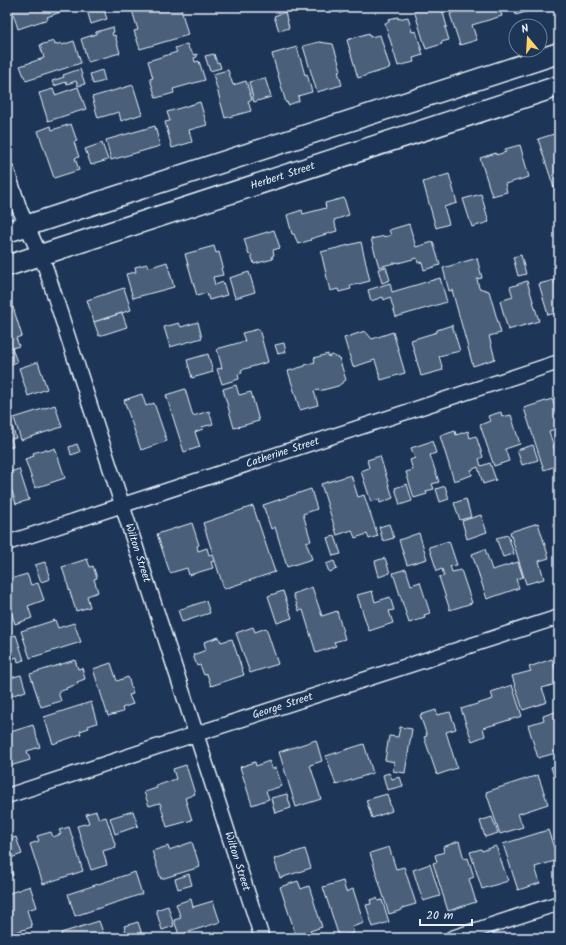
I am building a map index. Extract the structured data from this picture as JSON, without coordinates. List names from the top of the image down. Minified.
{"streets":{"street":["Herbert Street","Catherine Street","Wilton Street","George Street"]},"crossings":[["Herbert Street","Wilton Street"],["Catherine Street","Wilton Street"],["Wilton Street","George Street"]],"scale_bar":"20 m","north":"top"}
